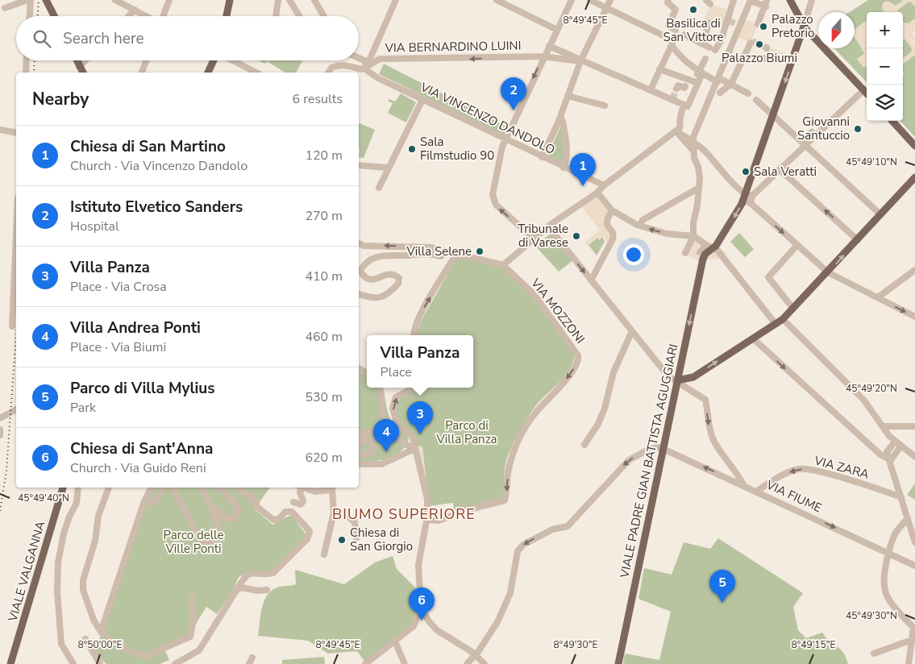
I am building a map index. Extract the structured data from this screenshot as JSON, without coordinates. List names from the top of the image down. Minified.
{"streets":{"main road":["VIALE PADRE GIAN BATTISTA AGUGGIARI","VIALE VALGANNA"],"street":["VIA BERNARDINO LUINI","VIA VINCENZO DANDOLO","VIA MOZZONI","VIA ZARA","VIA FIUME"]},"crossings":[["VIA BERNARDINO LUINI","VIA VINCENZO DANDOLO"],["VIALE PADRE GIAN BATTISTA AGUGGIARI","VIA FIUME"],["VIA ZARA","VIA FIUME"]],"one_way":["VIA BERNARDINO LUINI","VIA ZARA"],"districts":["BIUMO SUPERIORE"],"parks":["Parco di Villa Panza","Parco delle Ville Ponti"],"places":["Basilica di San Vittore","Palazzo Pretorio","Palazzo Biumi","Giovanni Santuccio","Sala Filmstudio 90","Sala Veratti","Tribunale di Varese","Villa Selene","Chiesa di San Giorgio"],"north":"bottom","page":{"map_buttons":["+","−"],"search":"Search here","heading":["Nearby","6 results"],"pins":["2","1","3","4","5","6"],"list":[{"mark":"1","name":"Chiesa di San Martino","note":"Church · Via Vincenzo Dandolo","value":"120 m"},{"mark":"2","name":"Istituto Elvetico Sanders","note":"Hospital","value":"270 m"},{"mark":"3","name":"Villa Panza","note":"Place · Via Crosa","value":"410 m"},{"mark":"4","name":"Villa Andrea Ponti","note":"Place · Via Biumi","value":"460 m"},{"mark":"5","name":"Parco di Villa Mylius","note":"Park","value":"530 m"},{"mark":"6","name":"Chiesa di Sant'Anna","note":"Church · Via Guido Reni","value":"620 m"}],"popup":["Villa Panza","Place"]},"coordinates":["8°49'45\"E","45°49'10\"N","45°49'20\"N","45°49'40\"N","45°49'30\"N","8°50'00\"E","8°49'30\"E","8°49'15\"E"]}
